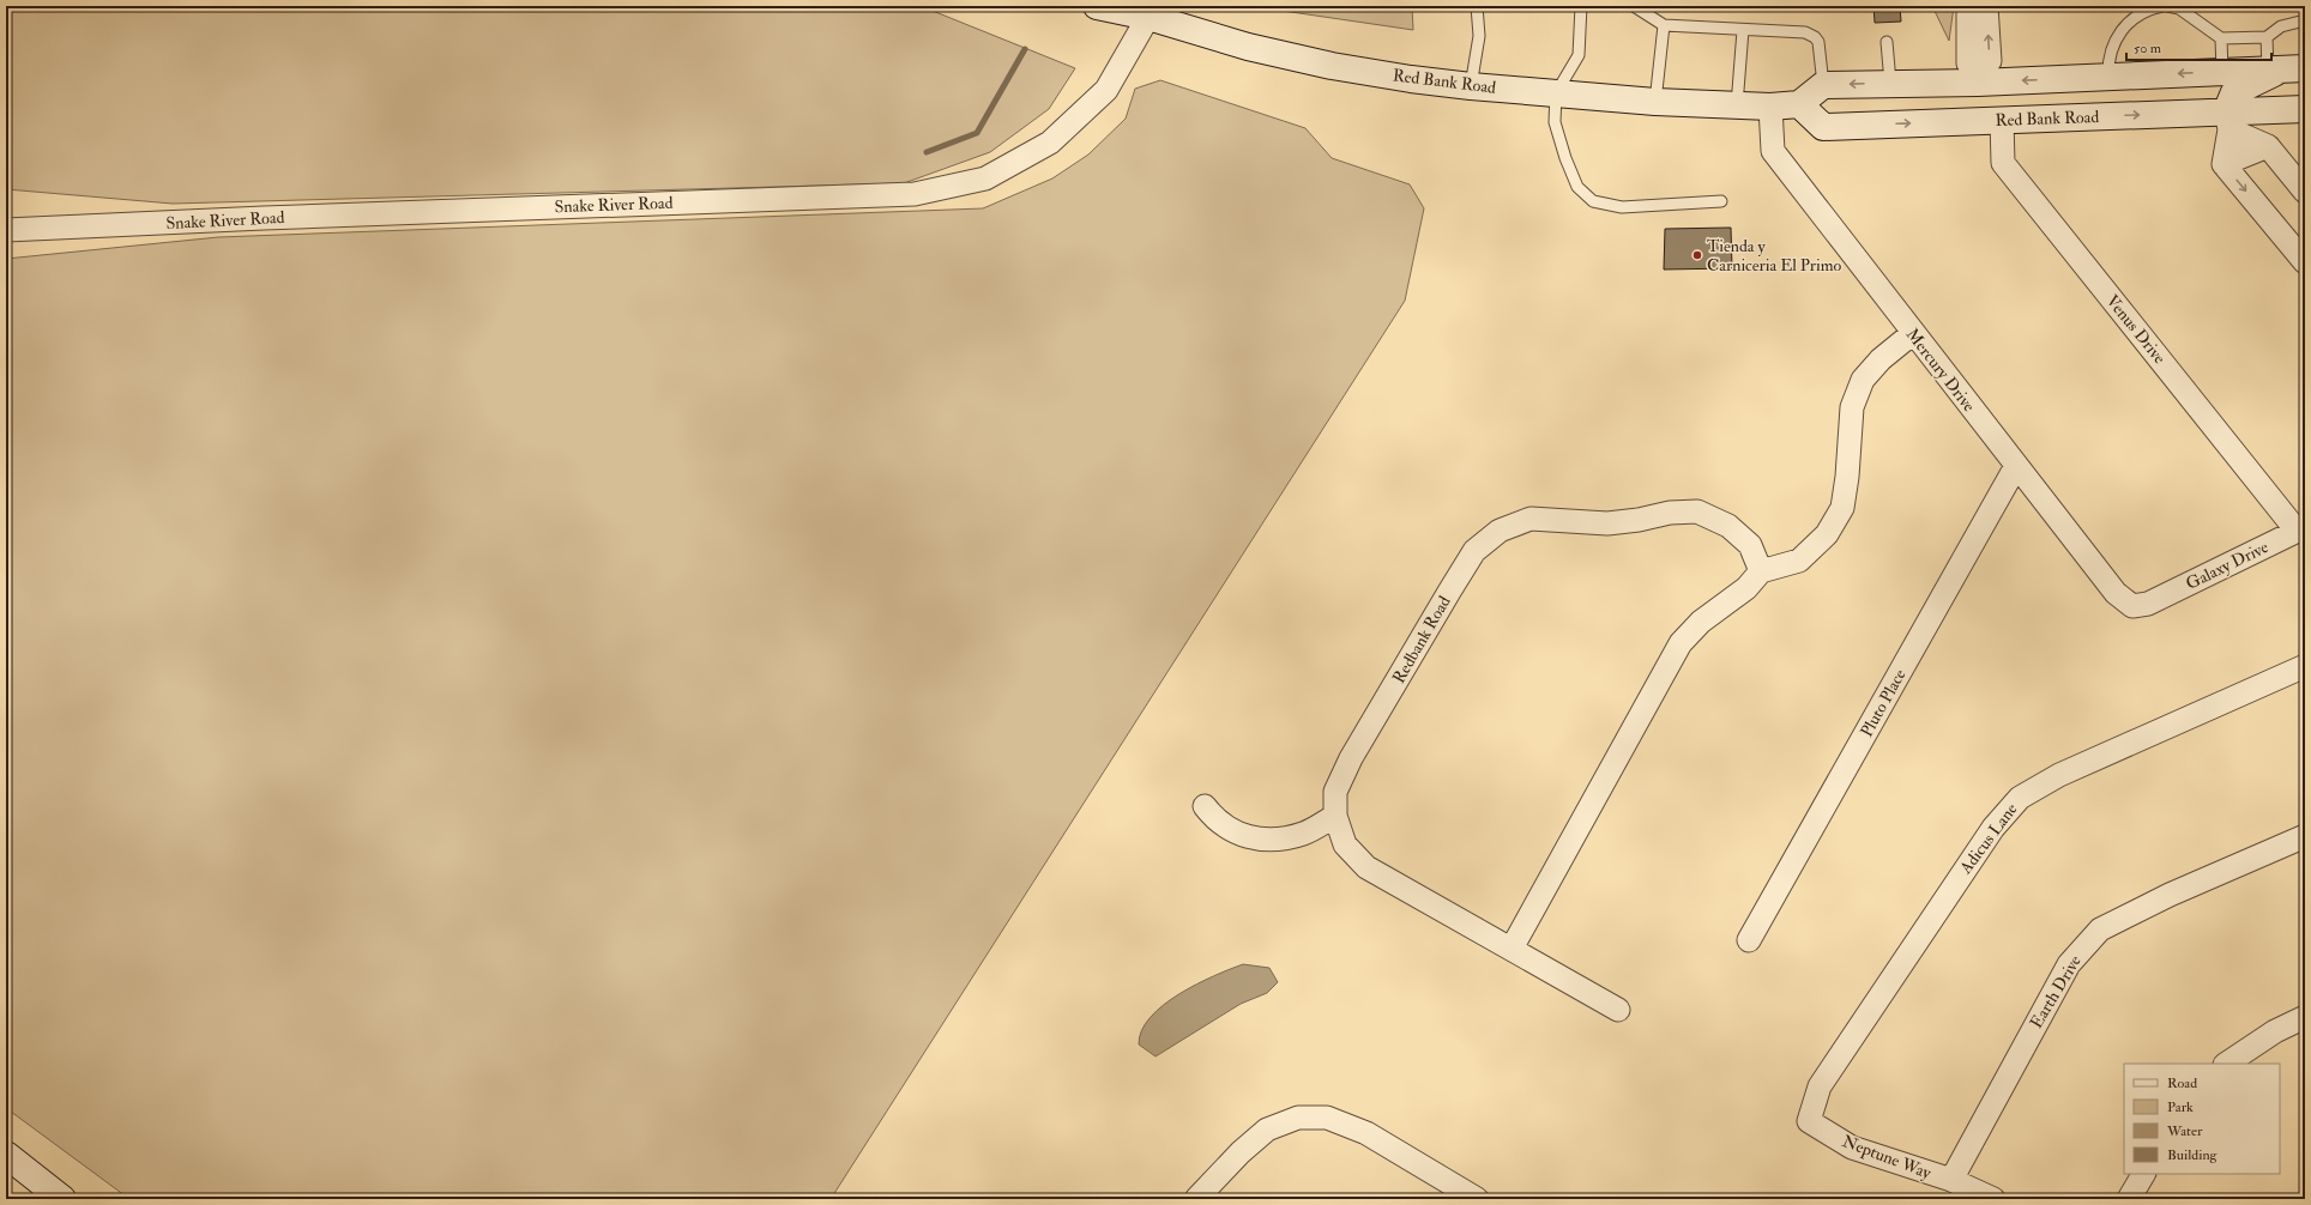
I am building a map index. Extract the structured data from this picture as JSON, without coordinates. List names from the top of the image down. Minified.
{"streets":{"main road":["Red Bank Road"],"street":["Snake River Road","Venus Drive","Mercury Drive","Galaxy Drive","Redbank Road","Pluto Place","Adicus Lane","Earth Drive","Neptune Way"]},"crossings":[["Red Bank Road","Snake River Road"],["Red Bank Road","Venus Drive"],["Red Bank Road","Mercury Drive"],["Venus Drive","Galaxy Drive"],["Mercury Drive","Galaxy Drive"],["Mercury Drive","Pluto Place"],["Adicus Lane","Neptune Way"],["Earth Drive","Neptune Way"]],"places":["Tienda y Carniceria El Primo"],"legend":["Road","Park","Water","Building"],"scale_bar":"50 m"}
